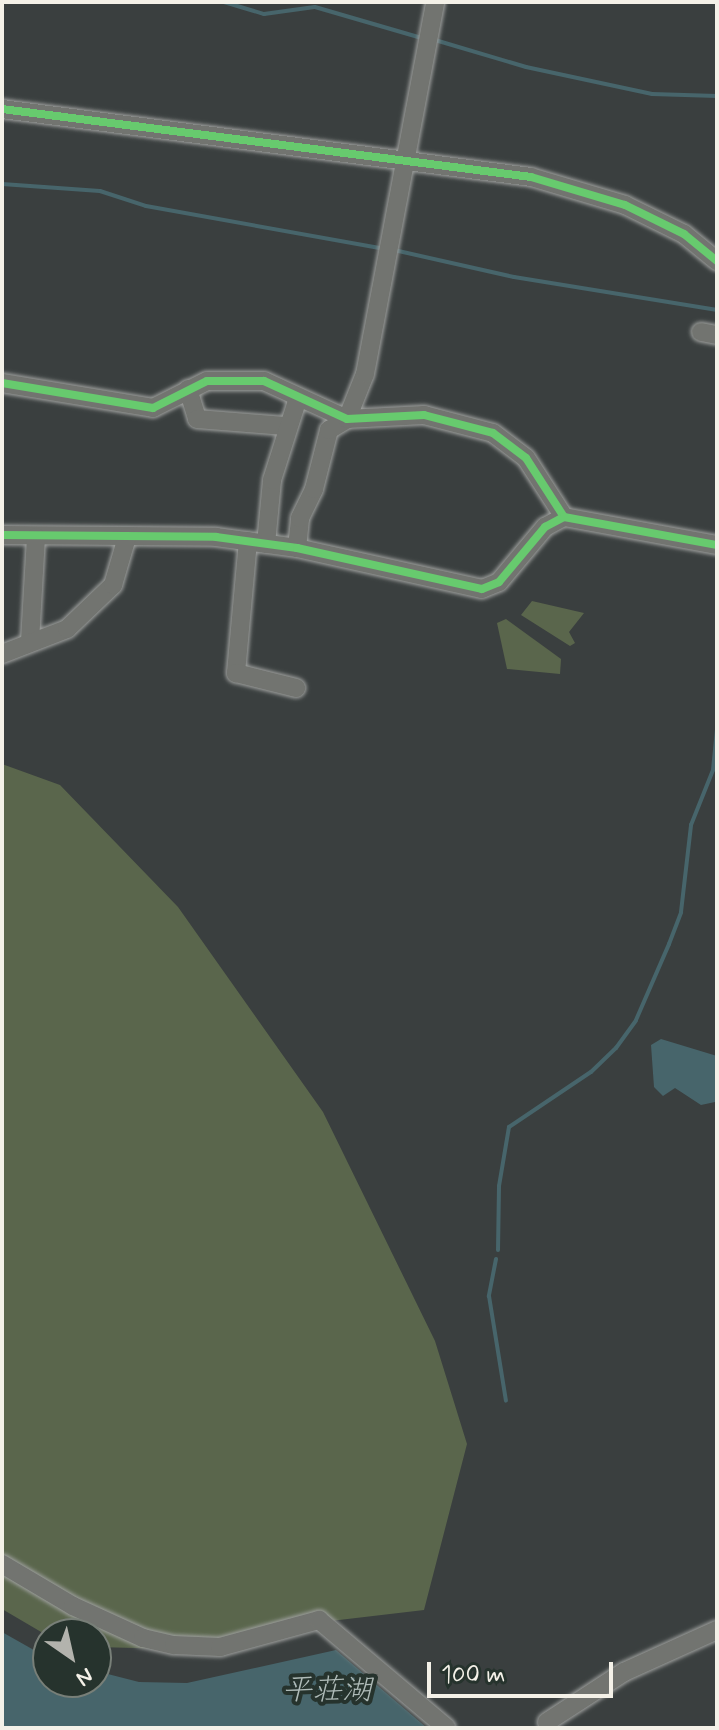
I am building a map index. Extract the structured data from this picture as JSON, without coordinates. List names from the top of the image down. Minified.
{"water":["平荘湖"],"scale_bar":"100 m","north":"bottom right"}
